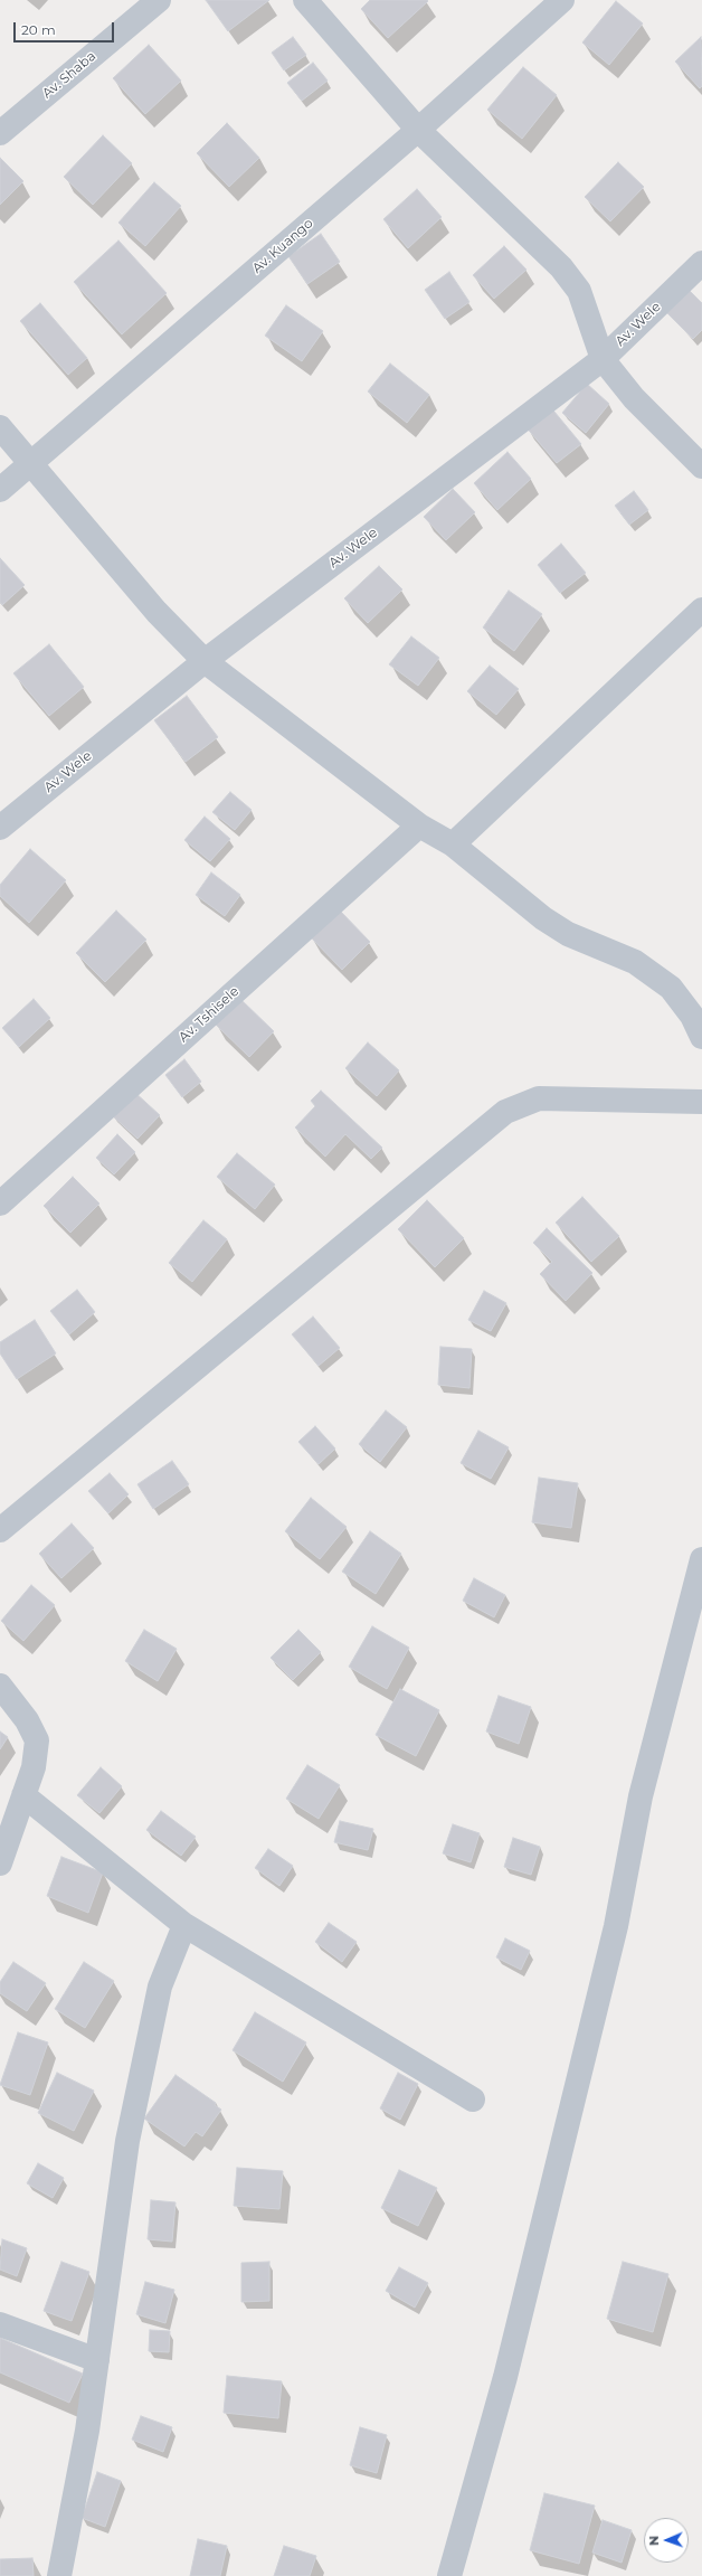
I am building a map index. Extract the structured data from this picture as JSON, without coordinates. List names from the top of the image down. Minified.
{"streets":{"street":["Av. Shaba","Av. Kuango","Av. Wele","Av. Tshisele"]},"scale_bar":"20 m","north":"left"}
